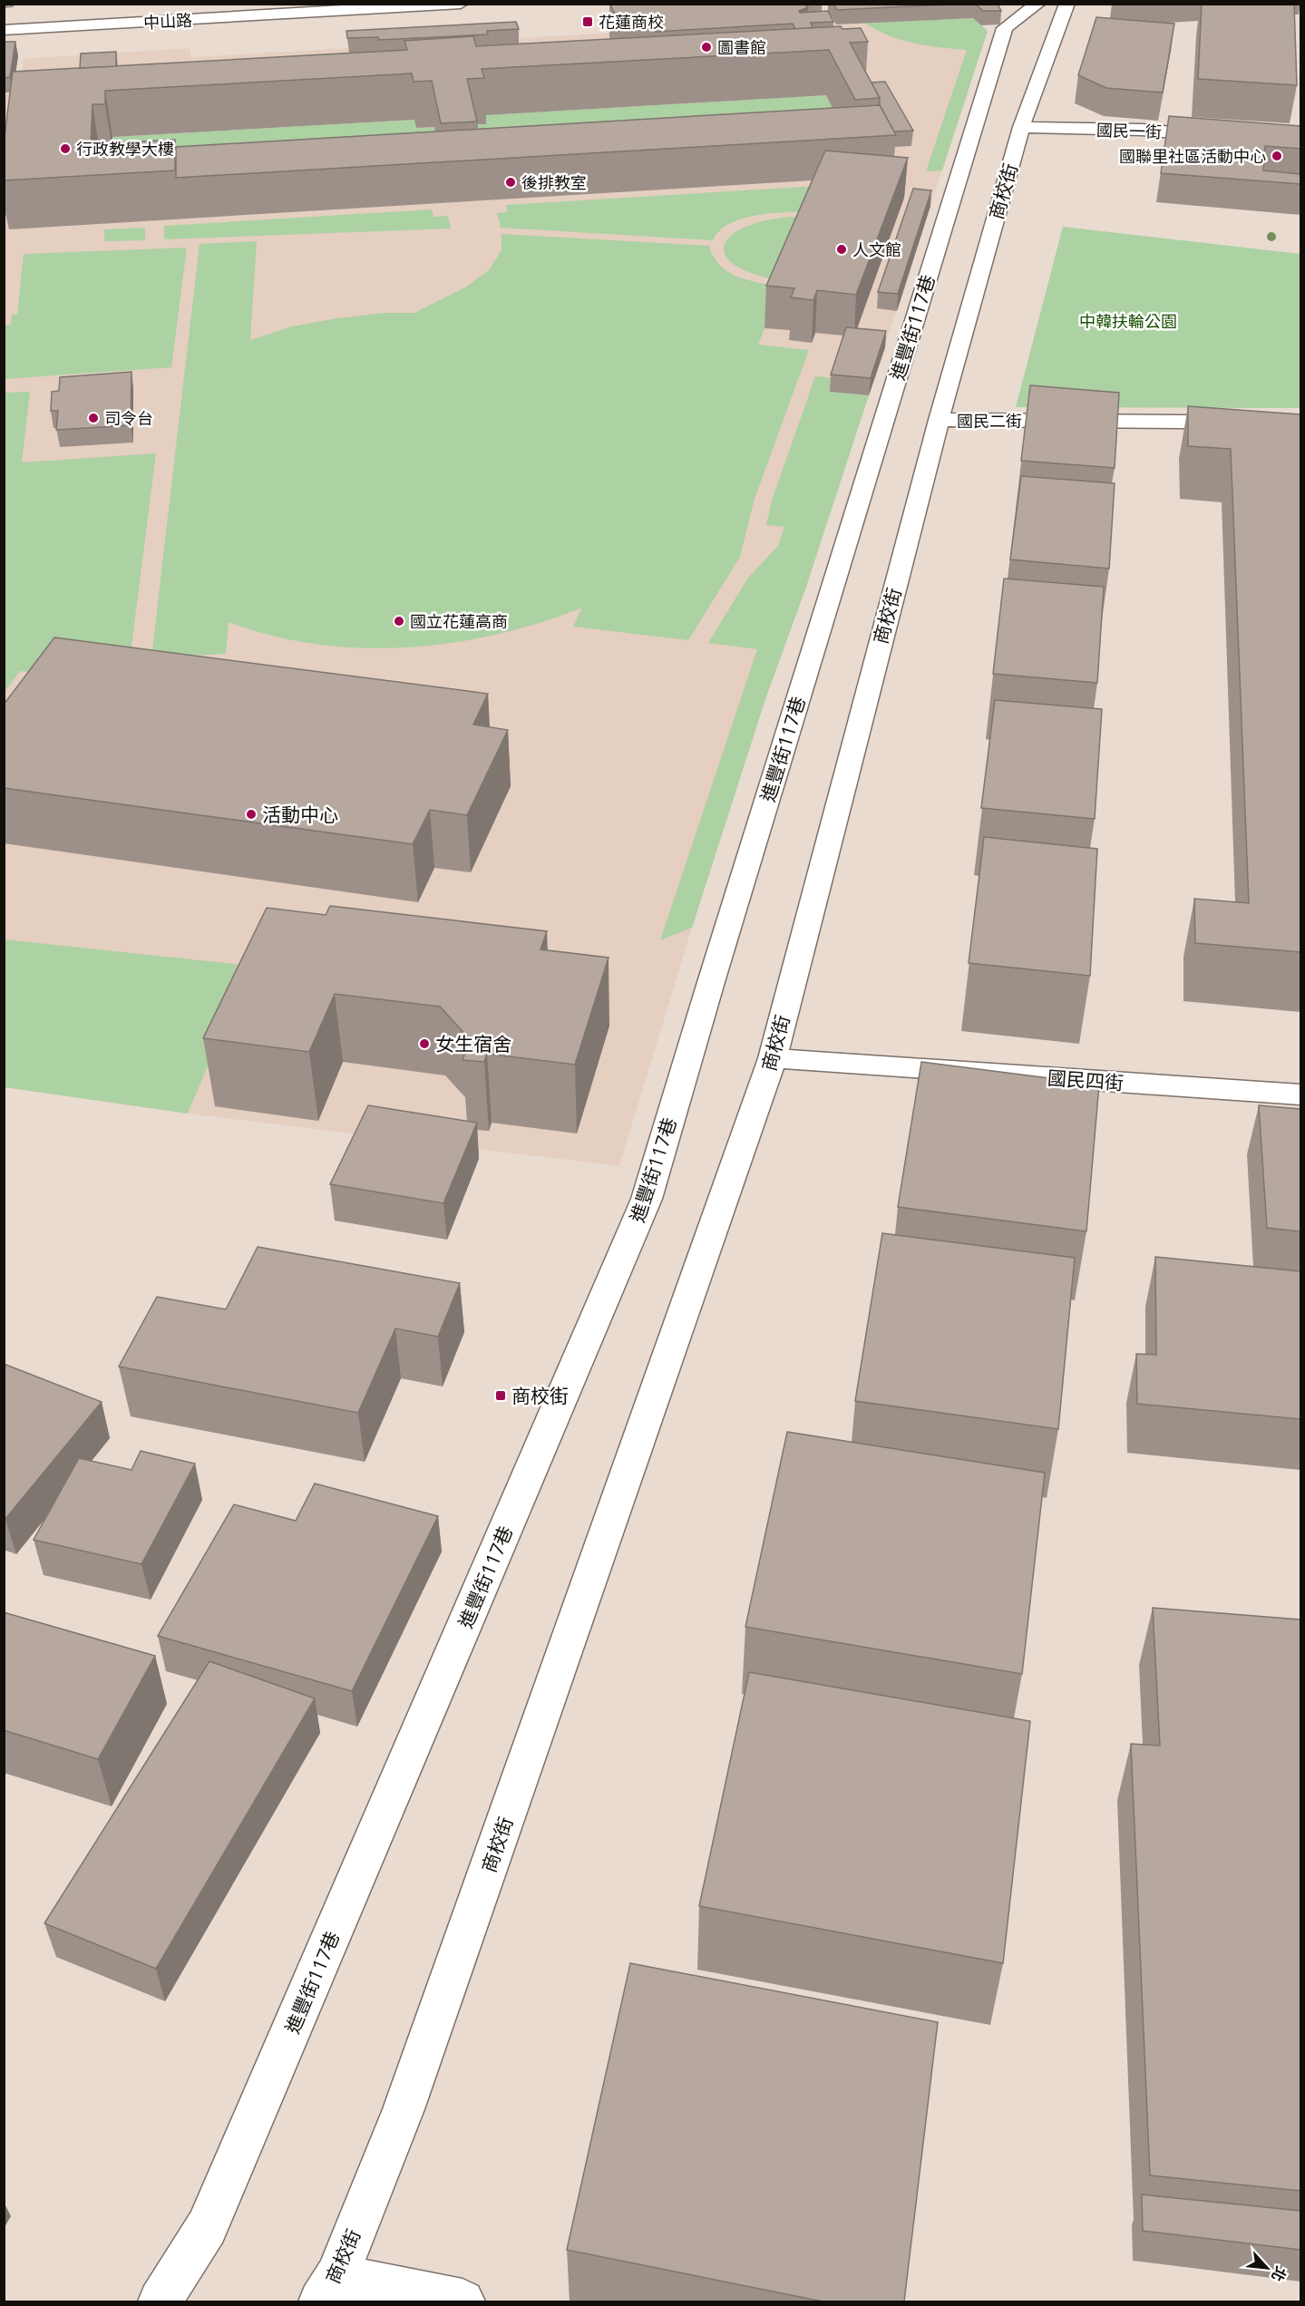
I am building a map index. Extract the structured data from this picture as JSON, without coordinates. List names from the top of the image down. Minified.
{"streets":{"street":["中山路","國民一街","商校街","進豐街117巷","國民二街","國民四街"]},"crossings":[["國民一街","商校街"],["商校街","國民二街"],["商校街","國民四街"]],"parks":["中韓扶輪公園"],"places":{"transit":["花蓮商校","商校街"],"other":["圖書館","行政教學大樓","國聯里社區活動中心","後排教室","人文館","司令台","國立花蓮高商","活動中心","女生宿舍"]},"north":"bottom right"}
